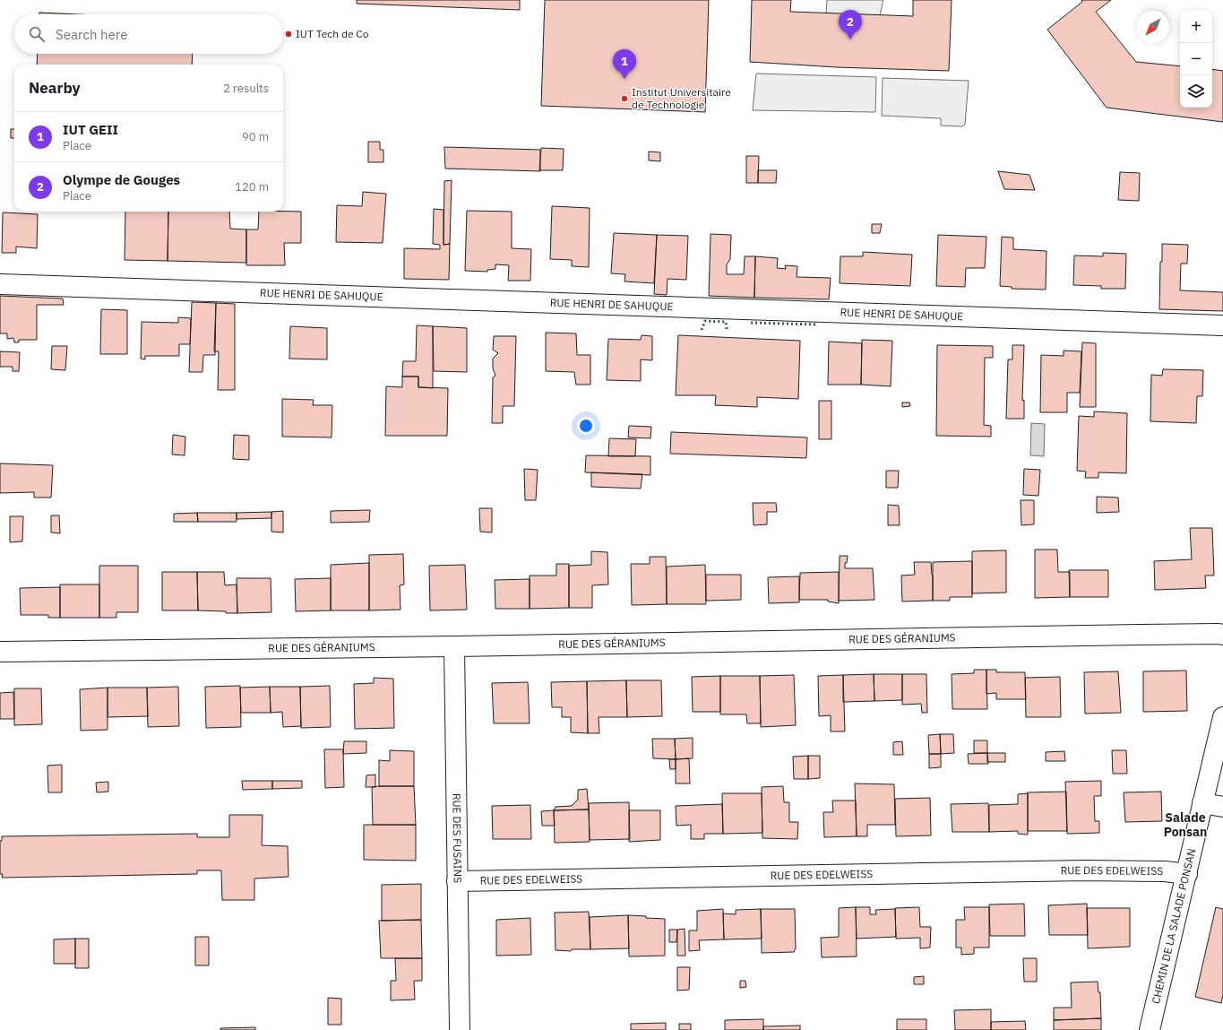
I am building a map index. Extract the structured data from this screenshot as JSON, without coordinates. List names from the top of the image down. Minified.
{"streets":{"street":["RUE HENRI DE SAHUQUE","RUE DES GÉRANIUMS","RUE DES FUSAINS","RUE DES EDELWEISS","CHEMIN DE LA SALADE PONSAN"]},"crossings":[["RUE DES GÉRANIUMS","RUE DES FUSAINS"],["RUE DES FUSAINS","RUE DES EDELWEISS"],["RUE DES EDELWEISS","CHEMIN DE LA SALADE PONSAN"]],"districts":["Salade Ponsan"],"places":["IUT Tech de Co","Institut Universitaire de Technologie"],"north":"bottom left","page":{"pins":["2","1"],"map_buttons":["+","−"],"search":"Search here","heading":["Nearby","2 results"],"list":[{"mark":"1","name":"IUT GEII","note":"Place","value":"90 m"},{"mark":"2","name":"Olympe de Gouges","note":"Place","value":"120 m"}]}}
